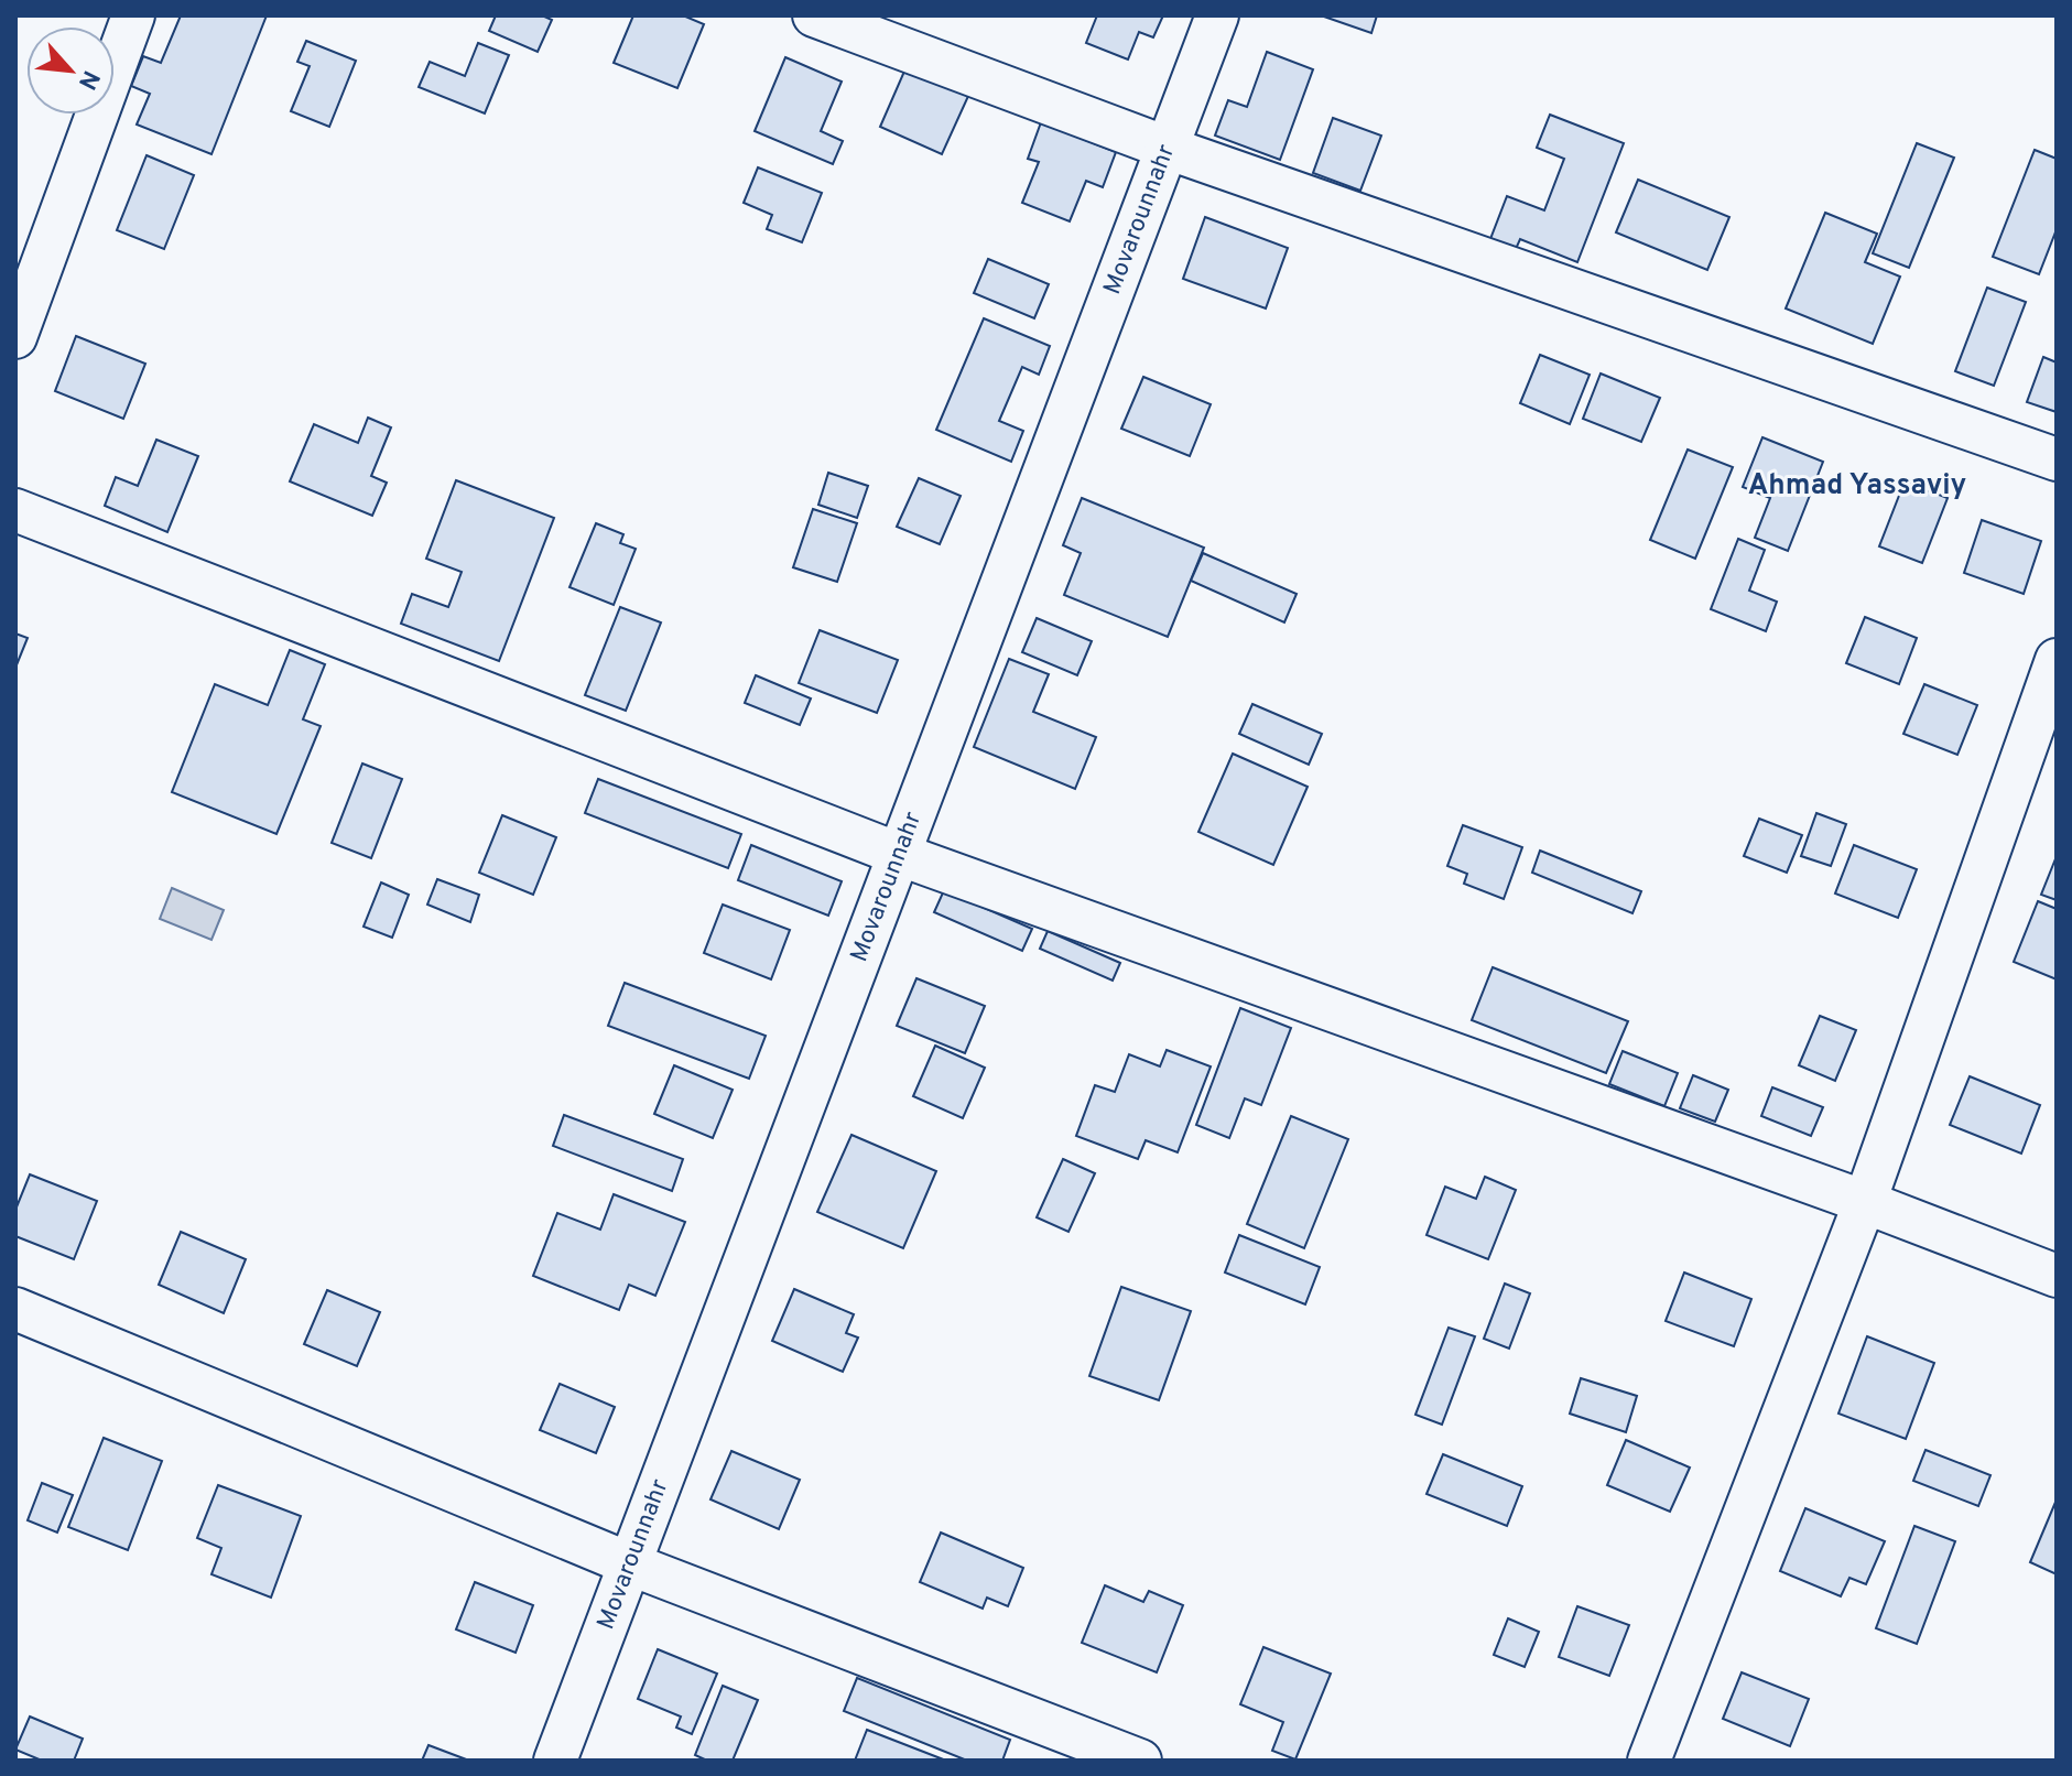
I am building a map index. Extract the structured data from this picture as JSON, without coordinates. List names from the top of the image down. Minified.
{"streets":{"street":["Movarounnahr"]},"districts":["Ahmad Yassaviy"],"north":"bottom right"}
